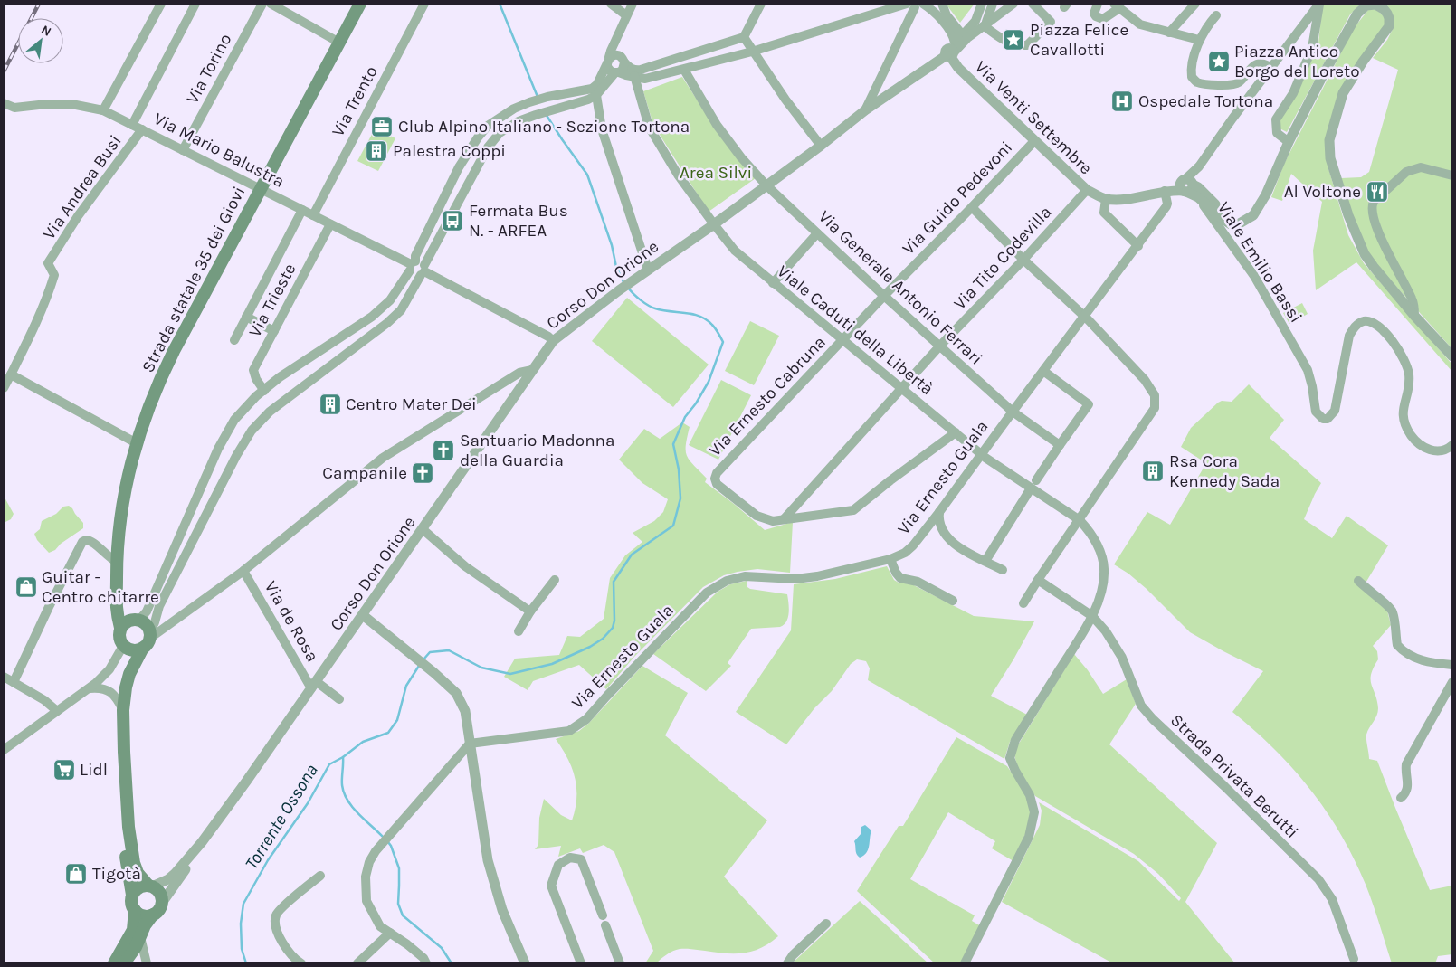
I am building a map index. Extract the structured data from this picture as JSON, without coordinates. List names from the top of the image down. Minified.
{"streets":{"main road":["Strada statale 35 dei Giovi"],"street":["Via Torino","Via Trento","Via Venti Settembre","Via Mario Balustra","Via Andrea Busi","Via Guido Pedevoni","Via Tito Codevilla","Viale Emilio Bassi","Corso Don Orione","Via Generale Antonio Ferrari","Via Trieste","Viale Caduti della Libertà","Via Ernesto Cabruna","Via Ernesto Guala","Via de Rosa","Strada Privata Berutti"]},"crossings":[["Via Torino","Via Mario Balustra"],["Via Trento","Via Mario Balustra"],["Via Venti Settembre","Via Guido Pedevoni"],["Via Venti Settembre","Via Tito Codevilla"],["Via Venti Settembre","Corso Don Orione"],["Via Mario Balustra","Via Andrea Busi"],["Via Mario Balustra","Strada statale 35 dei Giovi"],["Via Mario Balustra","Via Trieste"],["Via Guido Pedevoni","Via Generale Antonio Ferrari"],["Via Guido Pedevoni","Via Ernesto Cabruna"],["Via Tito Codevilla","Via Generale Antonio Ferrari"],["Via Tito Codevilla","Viale Caduti della Libertà"],["Via Tito Codevilla","Via Ernesto Cabruna"],["Corso Don Orione","Via Generale Antonio Ferrari"],["Corso Don Orione","Viale Caduti della Libertà"],["Corso Don Orione","Via de Rosa"],["Via Generale Antonio Ferrari","Via Ernesto Cabruna"],["Via Generale Antonio Ferrari","Via Ernesto Guala"],["Viale Caduti della Libertà","Via Ernesto Cabruna"],["Viale Caduti della Libertà","Via Ernesto Guala"],["Viale Caduti della Libertà","Strada Privata Berutti"]],"water":["Torrente Ossona"],"parks":["Area Silvi"],"places":{"place":["Piazza Felice Cavallotti","Piazza Antico Borgo del Loreto"],"hospital":["Ospedale Tortona"],"office":["Club Alpino Italiano - Sezione Tortona"],"building":["Palestra Coppi","Centro Mater Dei","Rsa Cora Kennedy Sada"],"restaurant":["Al Voltone"],"bus stop":["Fermata Bus N. - ARFEA"],"church":["Santuario Madonna della Guardia","Campanile"],"shop":["Guitar - Centro chitarre","Tigotà"],"supermarket":["Lidl"]},"north":"top right"}
